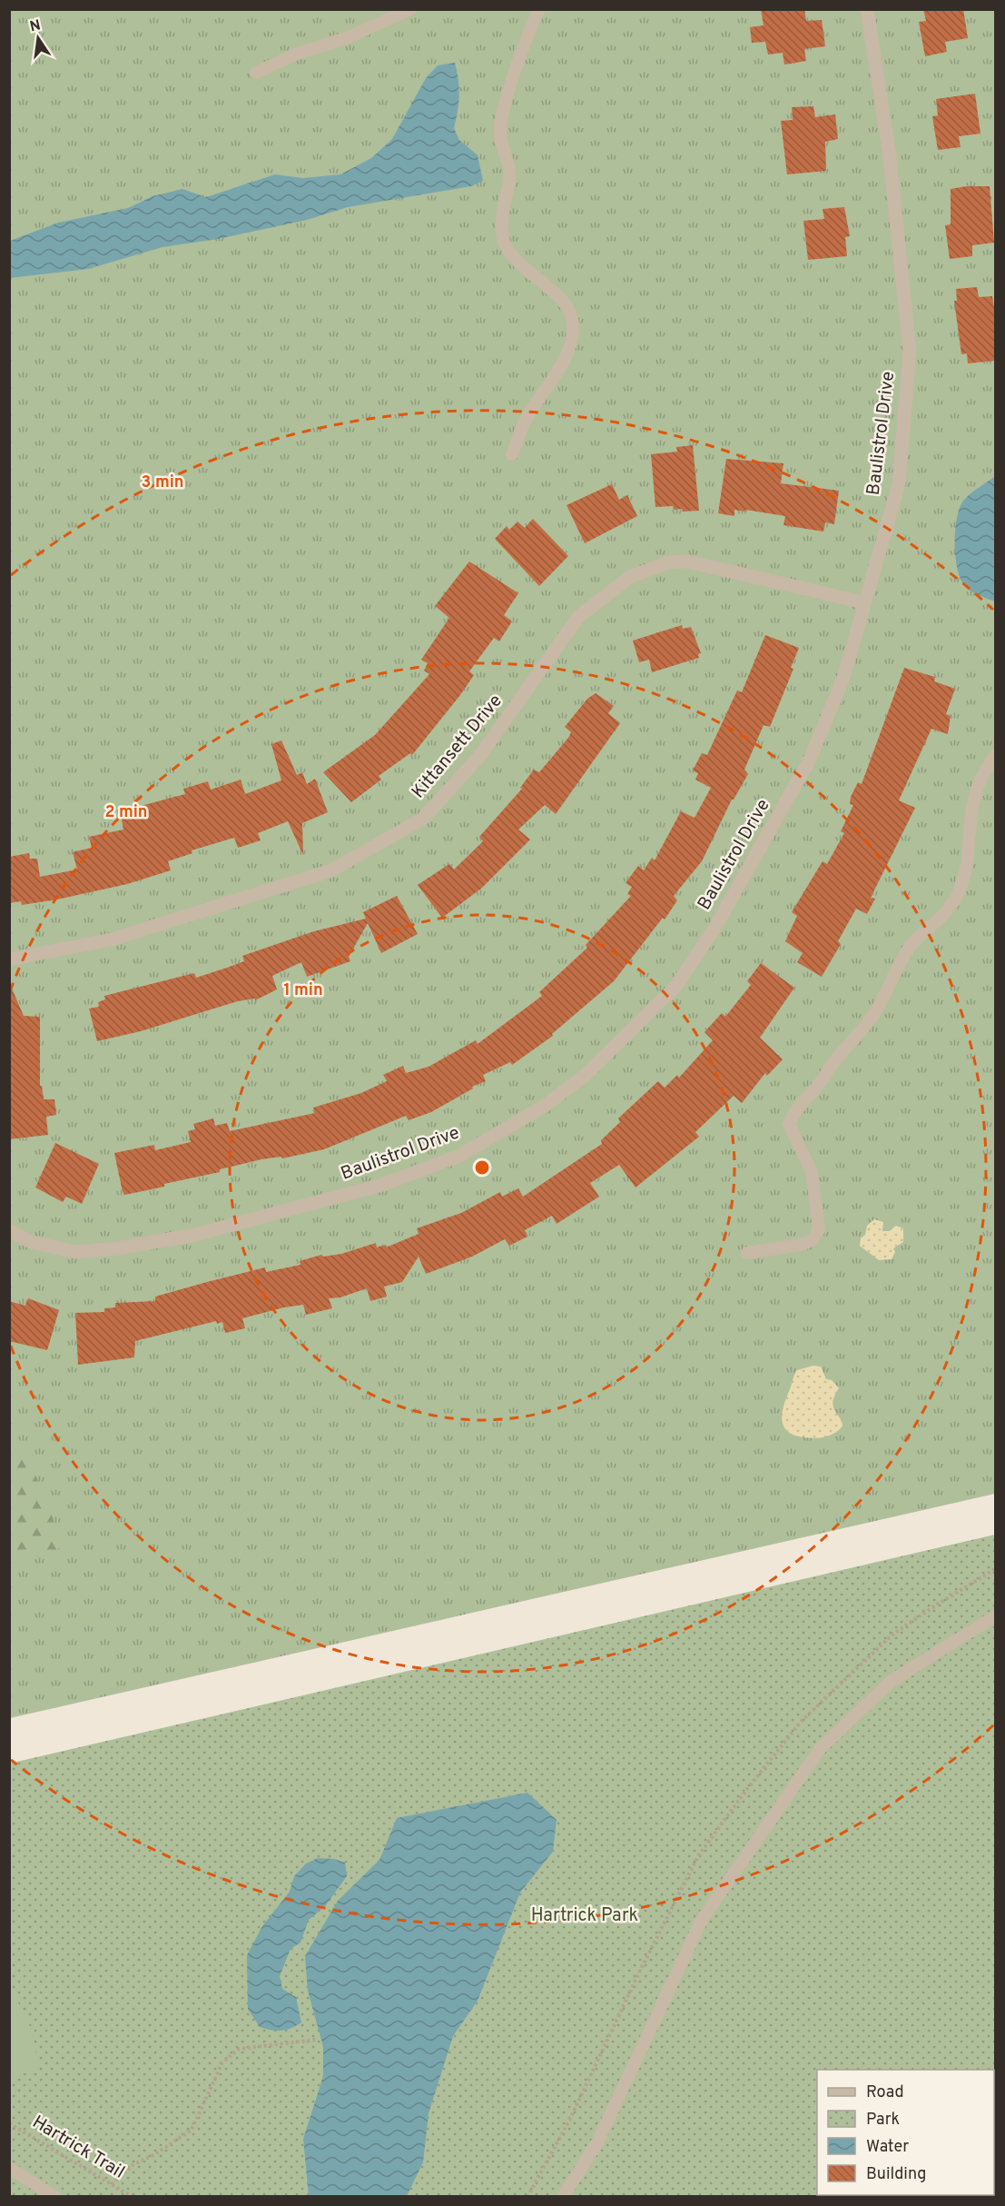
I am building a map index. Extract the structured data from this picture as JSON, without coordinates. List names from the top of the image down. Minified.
{"streets":{"street":["Baulistrol Drive","Kittansett Drive"],"path":["Hartrick Trail"]},"crossings":[["Baulistrol Drive","Kittansett Drive"]],"parks":["Hartrick Park"],"legend":["Road","Park","Water","Building"],"north":"top","rings":["3 min","2 min","1 min"]}
